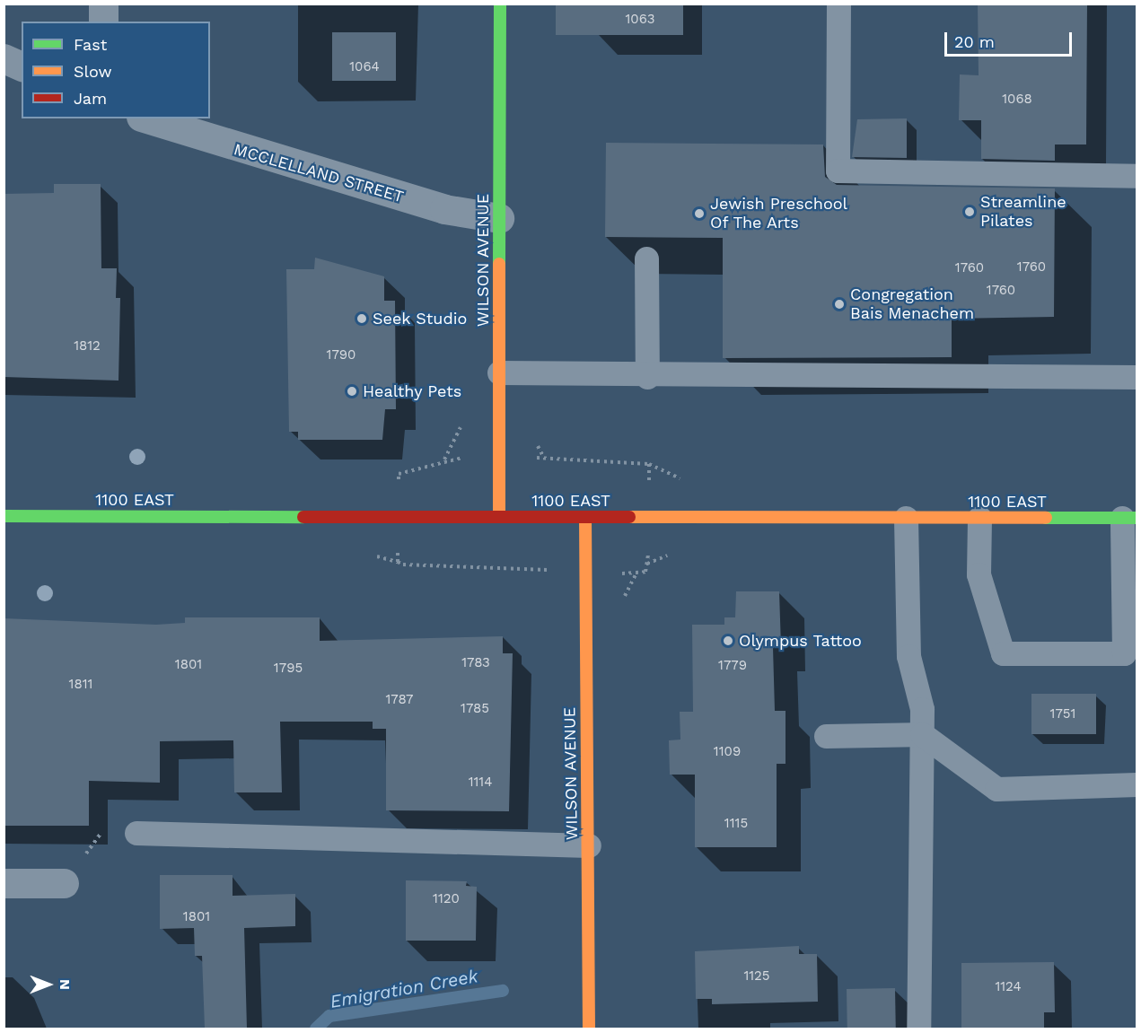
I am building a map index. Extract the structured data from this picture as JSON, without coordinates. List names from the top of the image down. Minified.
{"streets":{"street":["MCCLELLAND STREET","WILSON AVENUE","1100 EAST"]},"crossings":[["MCCLELLAND STREET","WILSON AVENUE"],["WILSON AVENUE","1100 EAST"]],"water":["Emigration Creek"],"places":["Streamline Pilates","Jewish Preschool Of The Arts","Congregation Bais Menachem","Seek Studio","Healthy Pets","Olympus Tattoo"],"house_numbers":["1063","1064","1068","1760","1760","1760","1812","1790","1783","1801","1779","1795","1811","1787","1785","1751","1109","1114","1115","1120","1801","1125","1124"],"legend":["Fast","Slow","Jam"],"scale_bar":"20 m","north":"right"}
